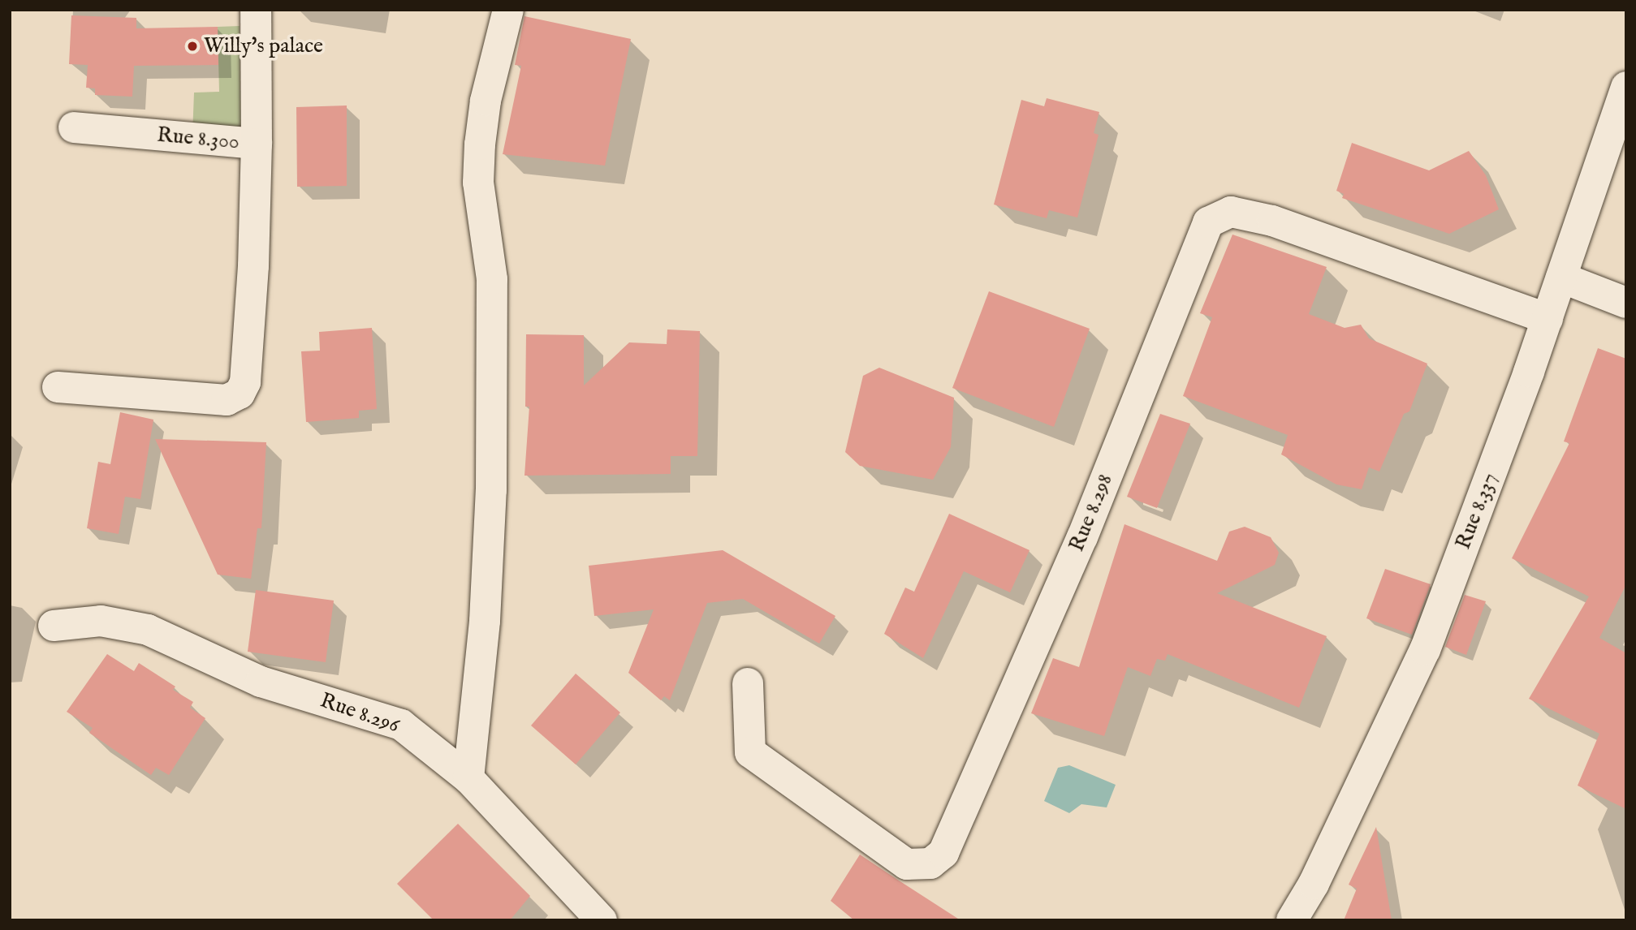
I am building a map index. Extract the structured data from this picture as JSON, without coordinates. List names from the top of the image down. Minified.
{"streets":{"street":["Rue 8.300","Rue 8.337","Rue 8.298","Rue 8.296"]},"crossings":[["Rue 8.337","Rue 8.298"]],"places":["Willy's palace"]}
